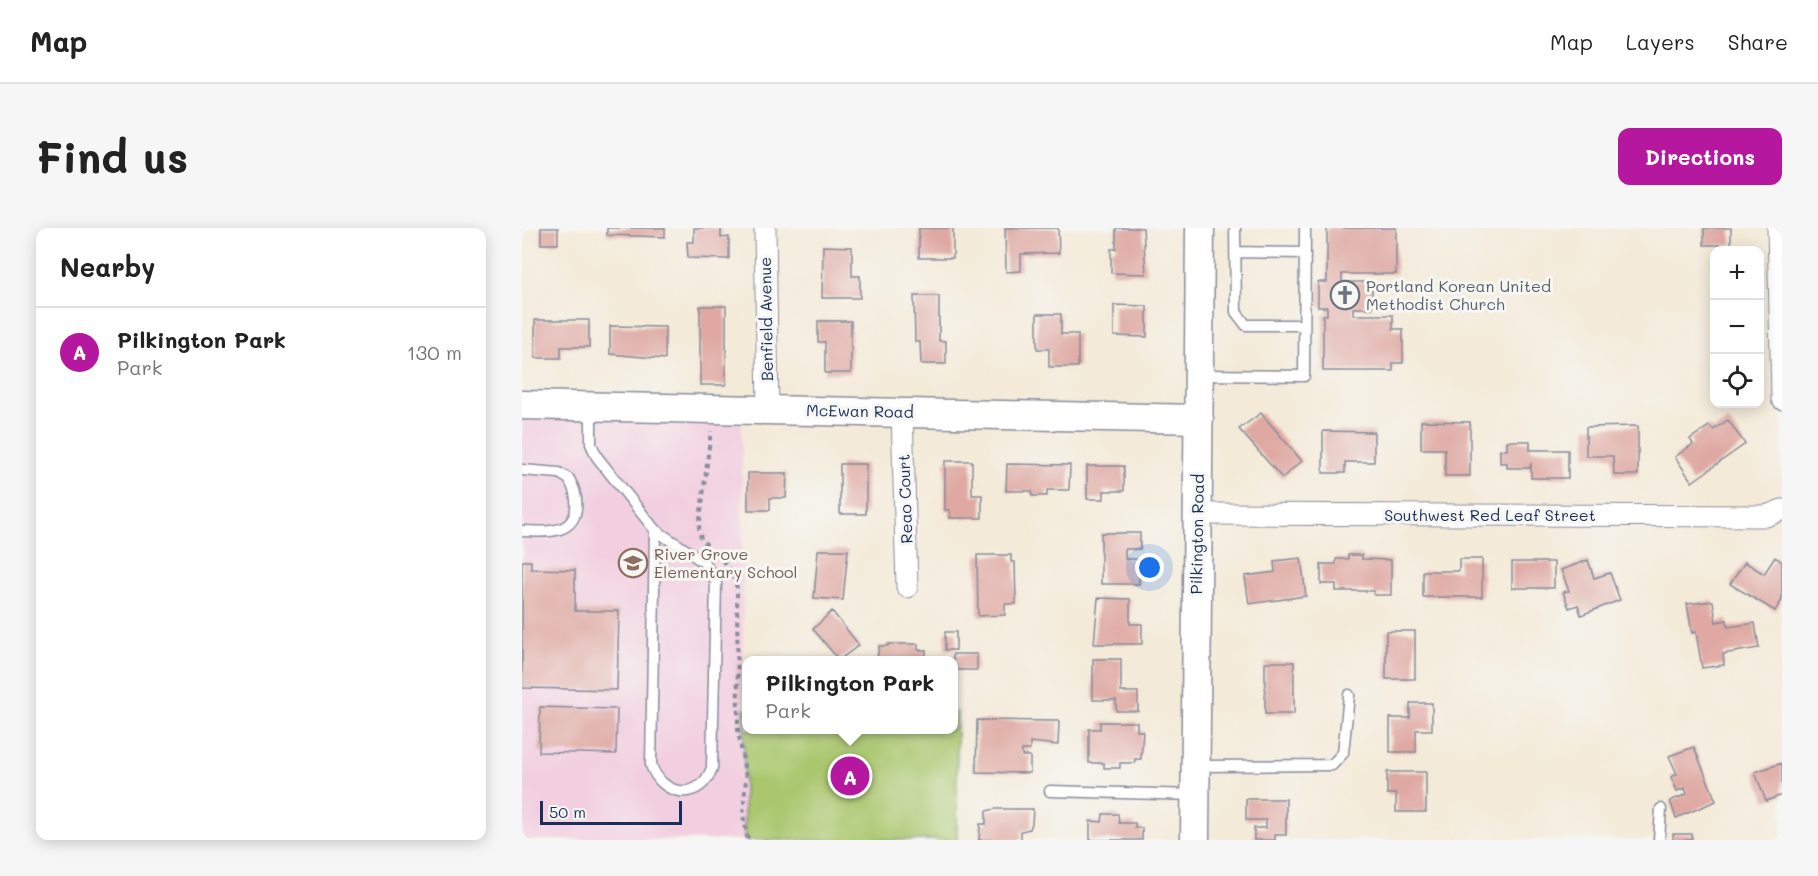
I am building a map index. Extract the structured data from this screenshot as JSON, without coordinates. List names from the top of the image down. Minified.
{"streets":{"street":["Benfield Avenue","McEwan Road","Reao Court","Southwest Red Leaf Street","Pilkington Road"]},"crossings":[["Benfield Avenue","McEwan Road"],["McEwan Road","Reao Court"],["McEwan Road","Pilkington Road"],["Southwest Red Leaf Street","Pilkington Road"]],"places":{"church":["Portland Korean United Methodist Church"],"school or university":["River Grove Elementary School"]},"scale_bar":"50 m","page":{"header":"Map","nav":["Map","Layers","Share"],"buttons":"Directions","title":"Find us","heading":"Nearby","map_buttons":["+","−"],"list":[{"mark":"A","name":"Pilkington Park","note":"Park","value":"130 m"}],"popup":["Pilkington Park","Park"],"pins":"A","scale":"50 m"}}
